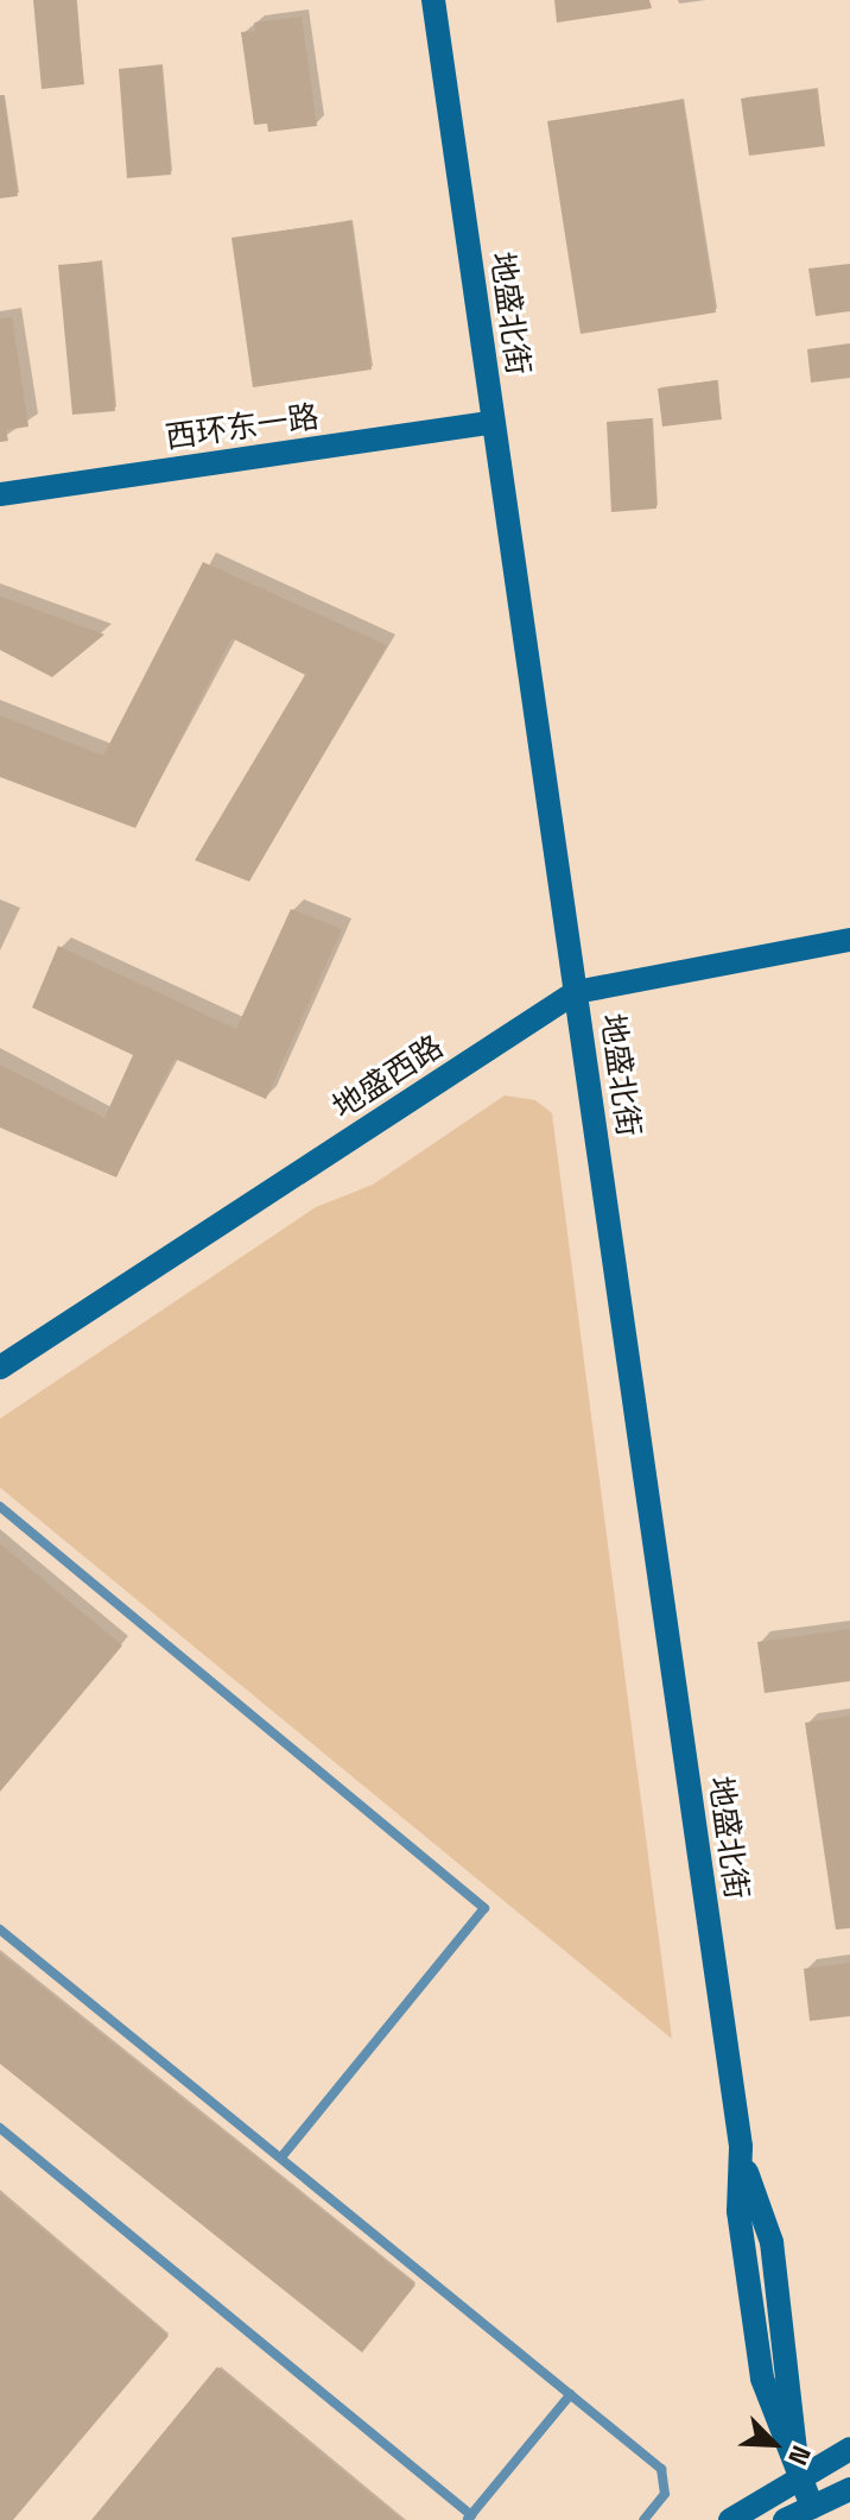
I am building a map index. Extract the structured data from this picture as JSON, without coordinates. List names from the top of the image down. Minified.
{"streets":{"street":["地盛北街","西环东一路","地盛西路"]},"crossings":[["地盛北街","西环东一路"],["地盛北街","地盛西路"]],"north":"bottom right"}
